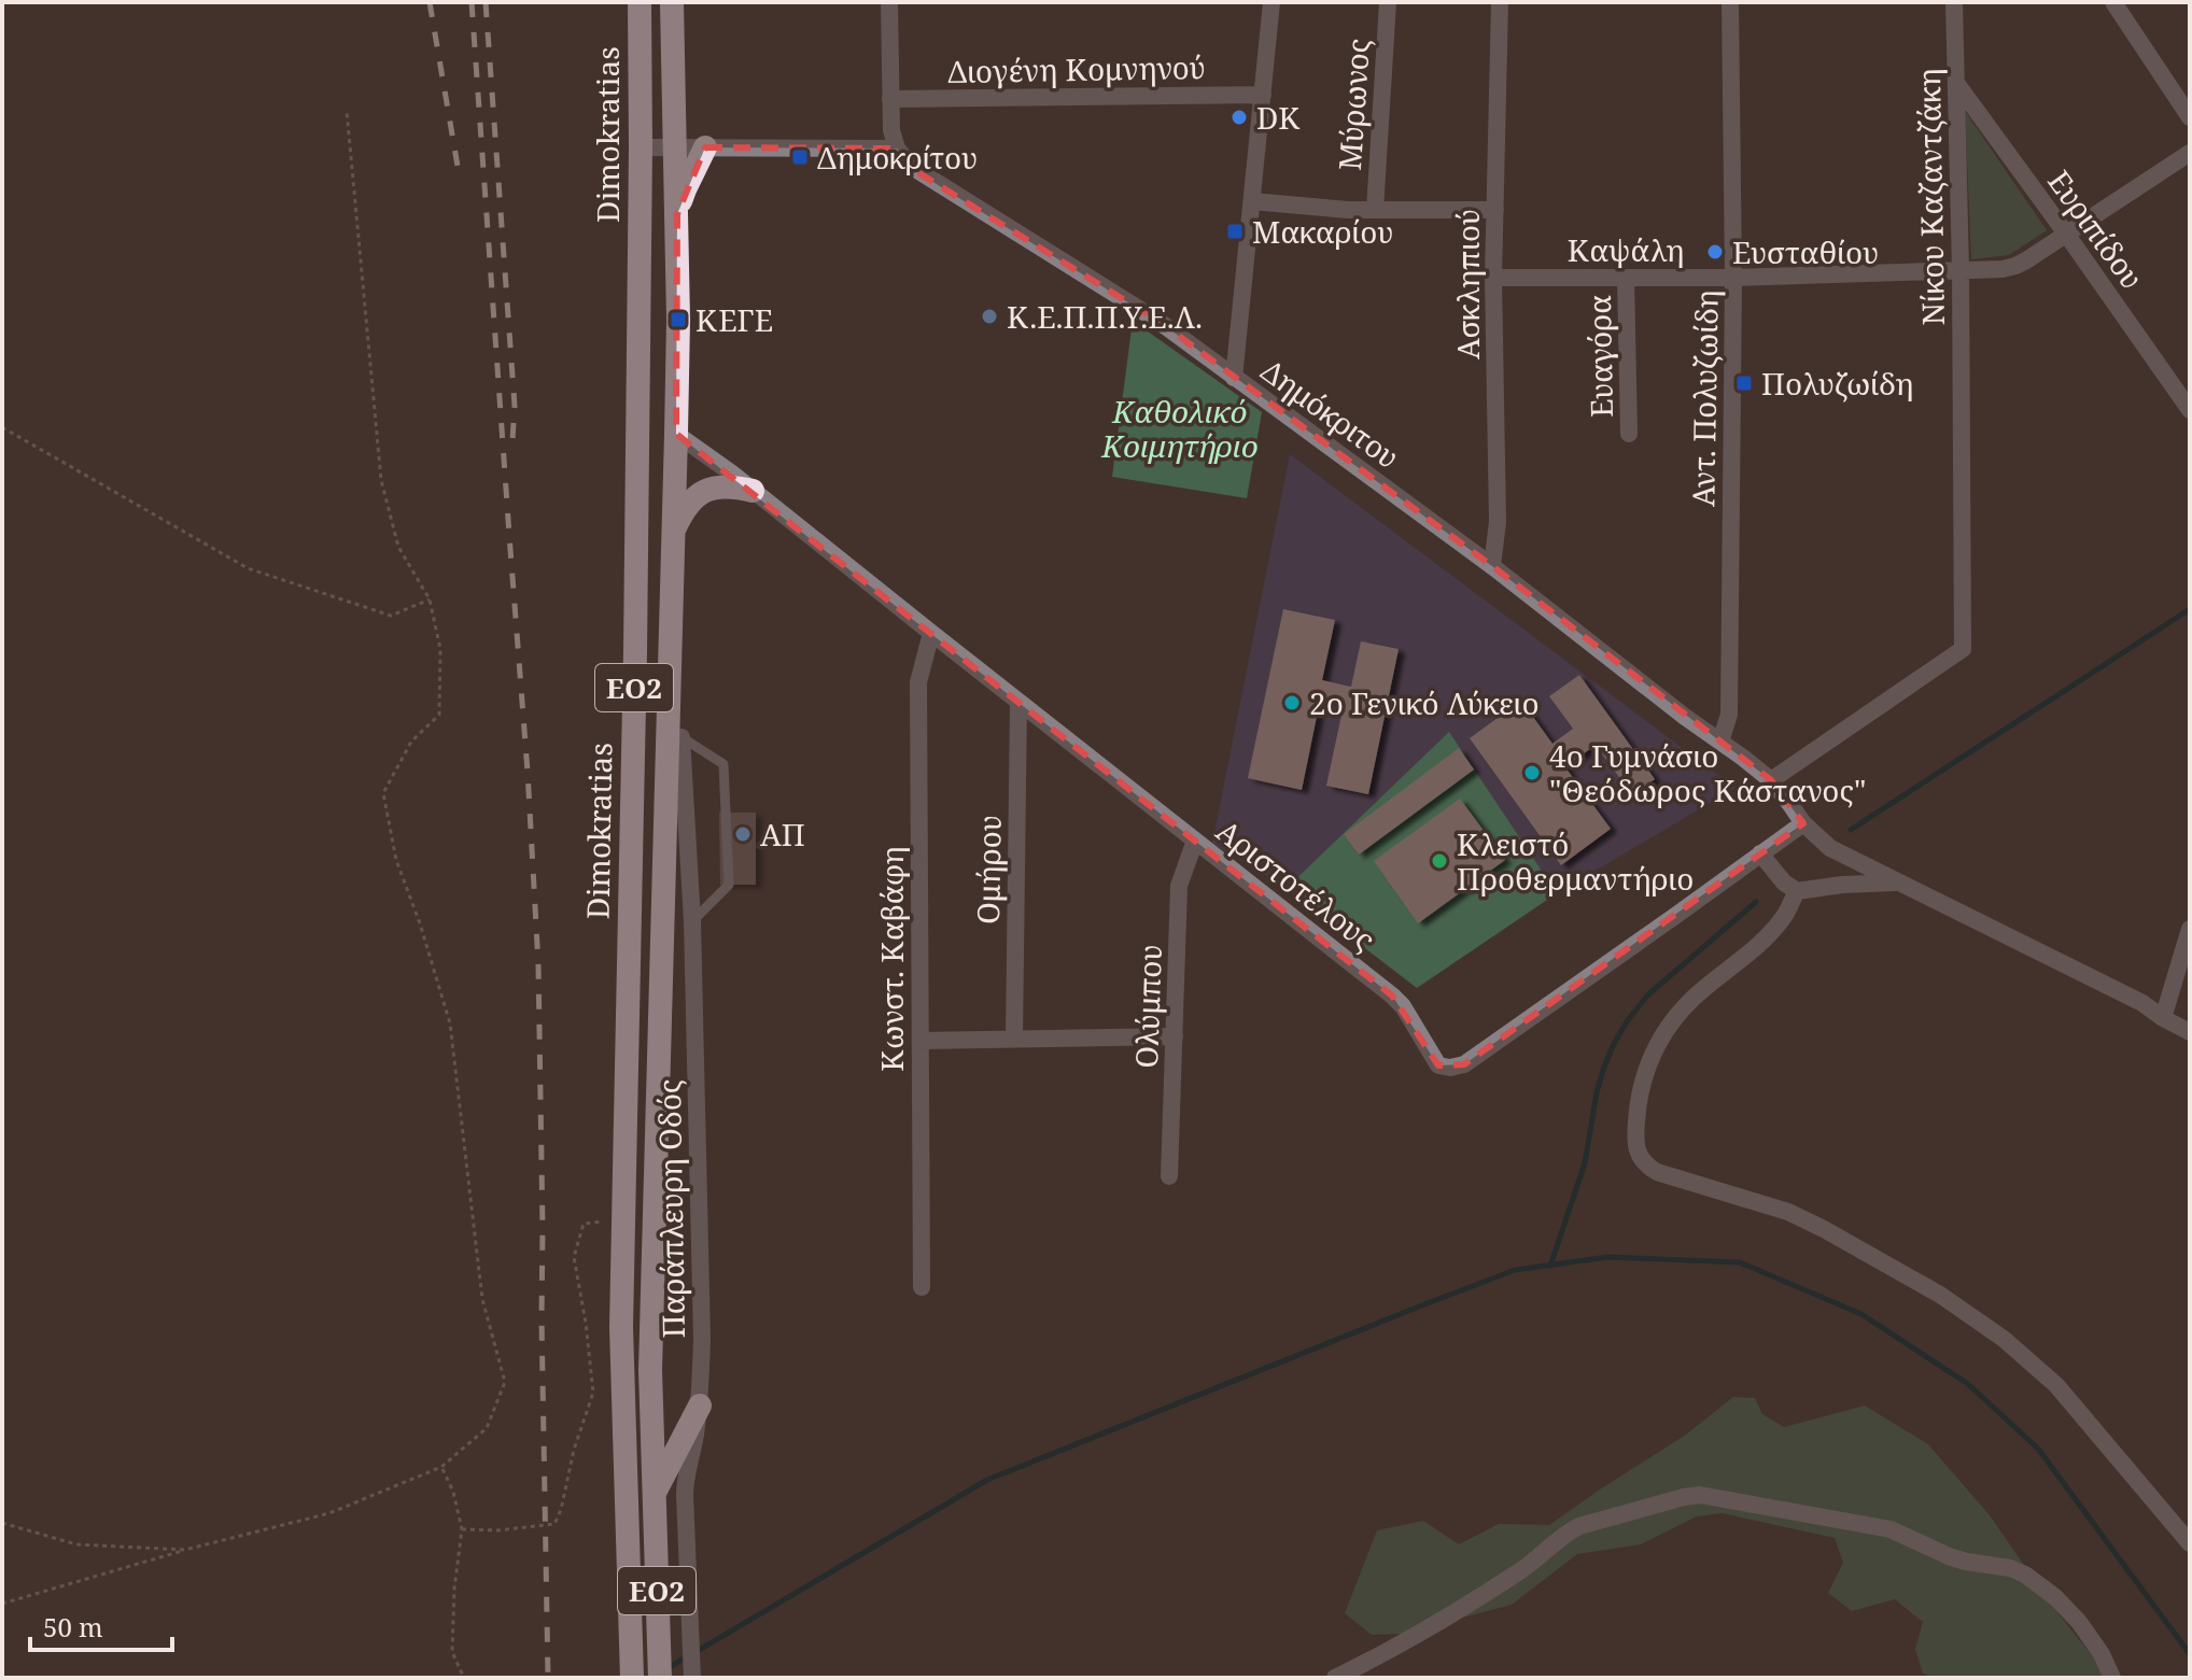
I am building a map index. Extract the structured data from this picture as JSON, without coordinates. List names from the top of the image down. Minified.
{"streets":{"highway":["Dimokratias","ΕΟ2"],"street":["Διογένη Κομνηνού","Μύρωνος","Νίκου Καζαντζάκη","Ευριπίδου","Καψάλη","Ασκληπιού","Ευαγόρα","Αντ. Πολυζωίδη","Δημόκριτου","Ομήρου","Αριστοτέλους","Κωνστ. Καβάφη","Ολύμπου","Παράπλευρη Οδός"]},"crossings":[["Νίκου Καζαντζάκη","Ευριπίδου"],["Νίκου Καζαντζάκη","Καψάλη"],["Ευριπίδου","Καψάλη"],["Καψάλη","Ασκληπιού"],["Καψάλη","Ευαγόρα"],["Καψάλη","Αντ. Πολυζωίδη"],["Ασκληπιού","Δημόκριτου"],["Αντ. Πολυζωίδη","Δημόκριτου"],["ΕΟ2","Αριστοτέλους"],["Ομήρου","Αριστοτέλους"],["Αριστοτέλους","Κωνστ. Καβάφη"],["Αριστοτέλους","Ολύμπου"]],"parks":["Καθολικό Κοιμητήριο"],"places":{"other":["DK","Ευσταθίου","Κ.Ε.Π.Π.Υ.Ε.Λ.","2ο Γενικό Λύκειο","4ο Γυμνάσιο \"Θεόδωρος Κάστανος\"","ΑΠ","Κλειστό Προθερμαντήριο"],"transit":["Δημοκρίτου","Μακαρίου","ΚΕΓΕ","Πολυζωίδη"]},"scale_bar":"50 m"}
